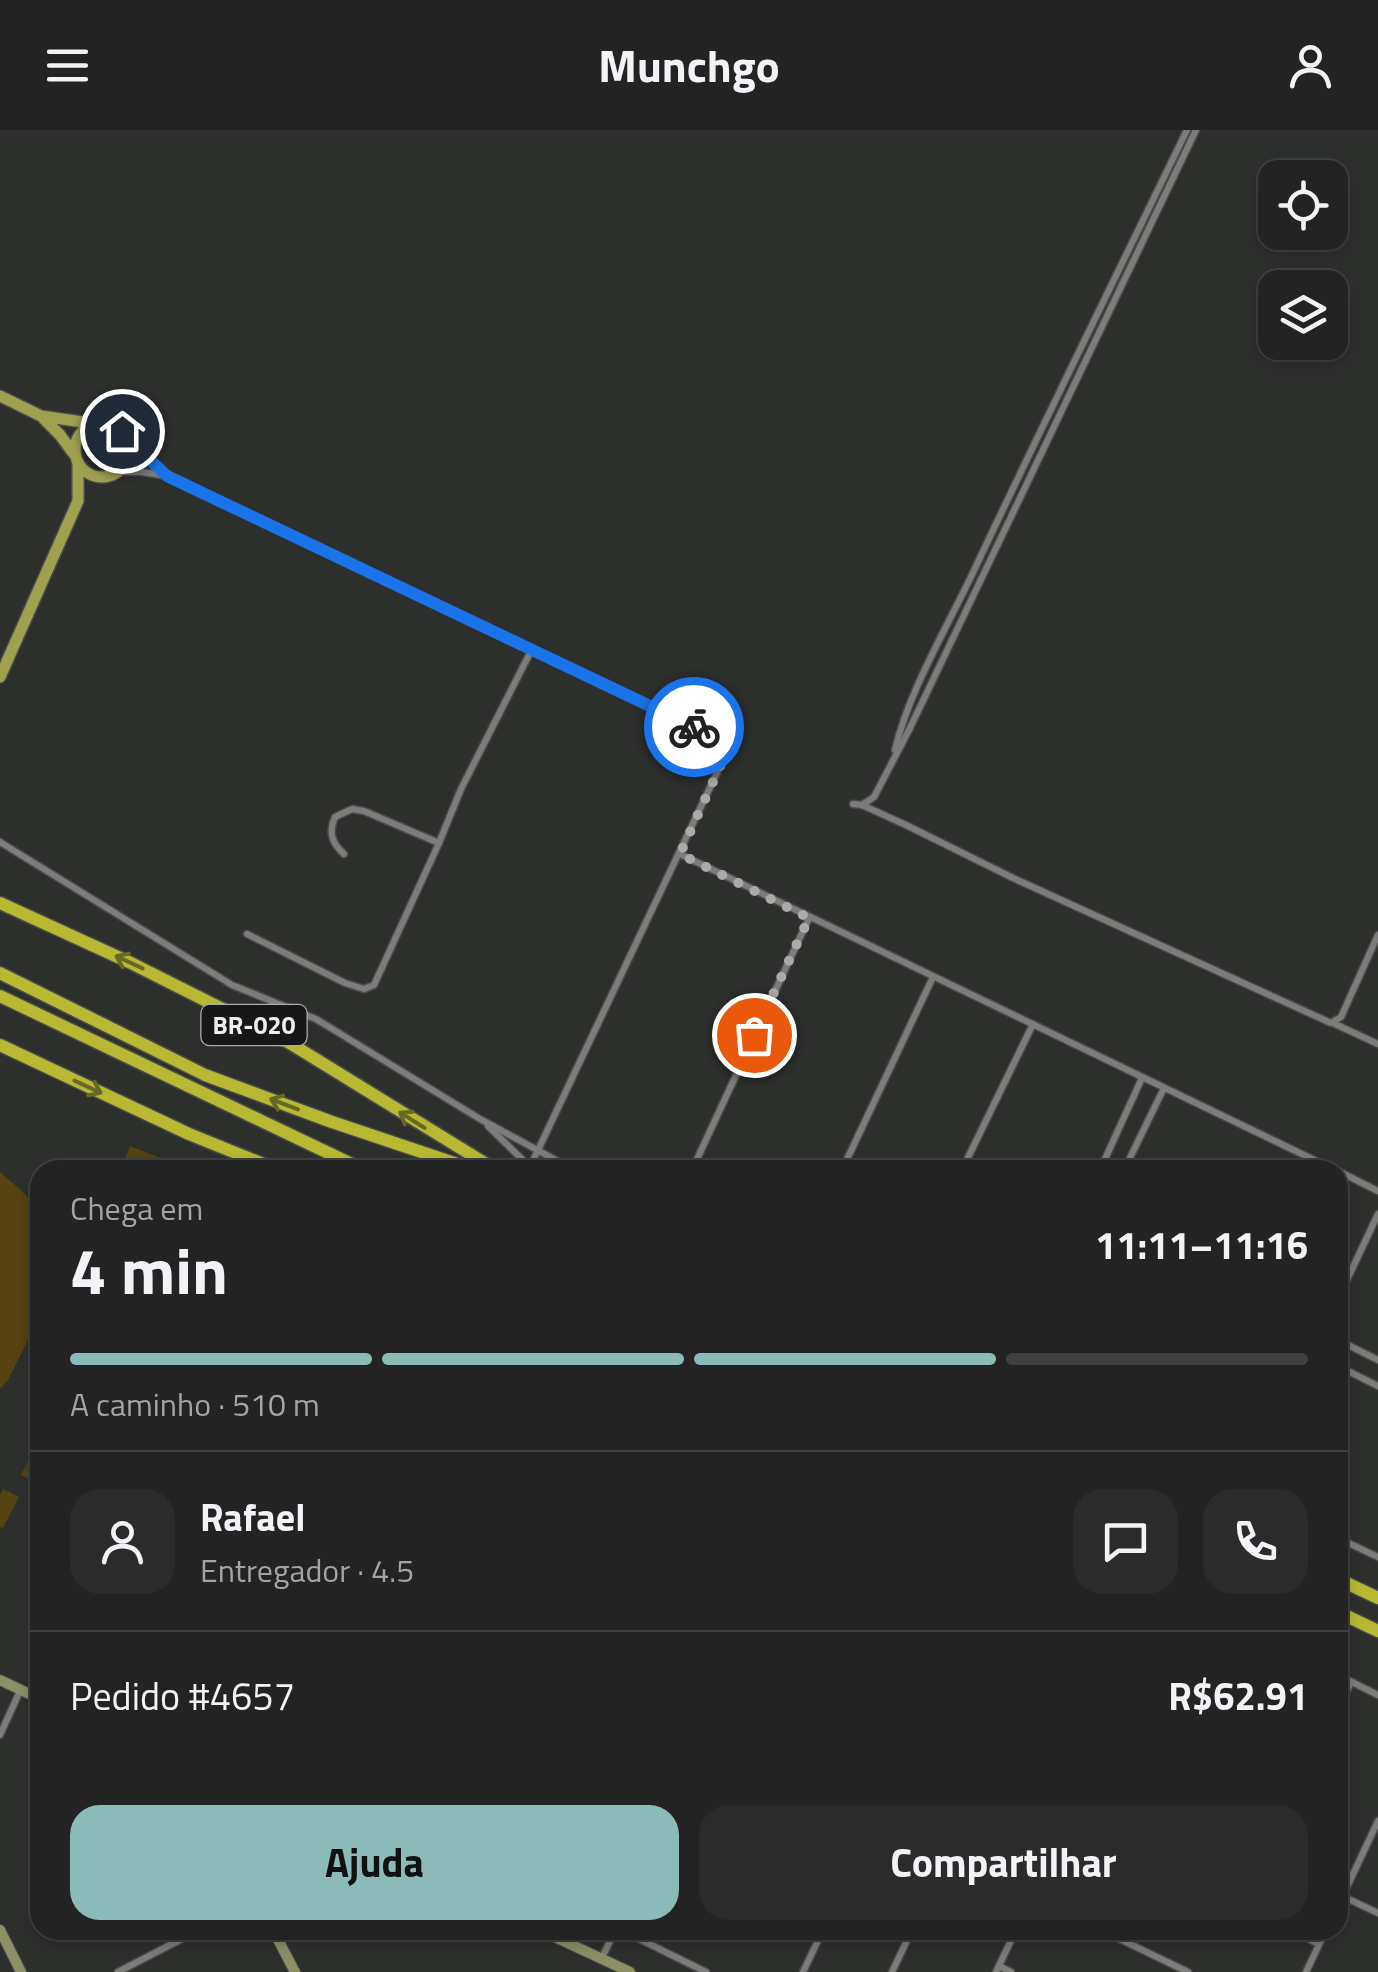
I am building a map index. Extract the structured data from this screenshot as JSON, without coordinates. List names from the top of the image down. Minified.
{"streets":{"highway":["BR-020"]},"page":{"header":"Munchgo","heading":["4 min","Chega em","11:11–11:16"],"panel":["Rafael","Entregador · 4.5","Pedido #4657","R$62.91"],"bar":"A caminho · 510 m","buttons":["Ajuda","Compartilhar"]}}
